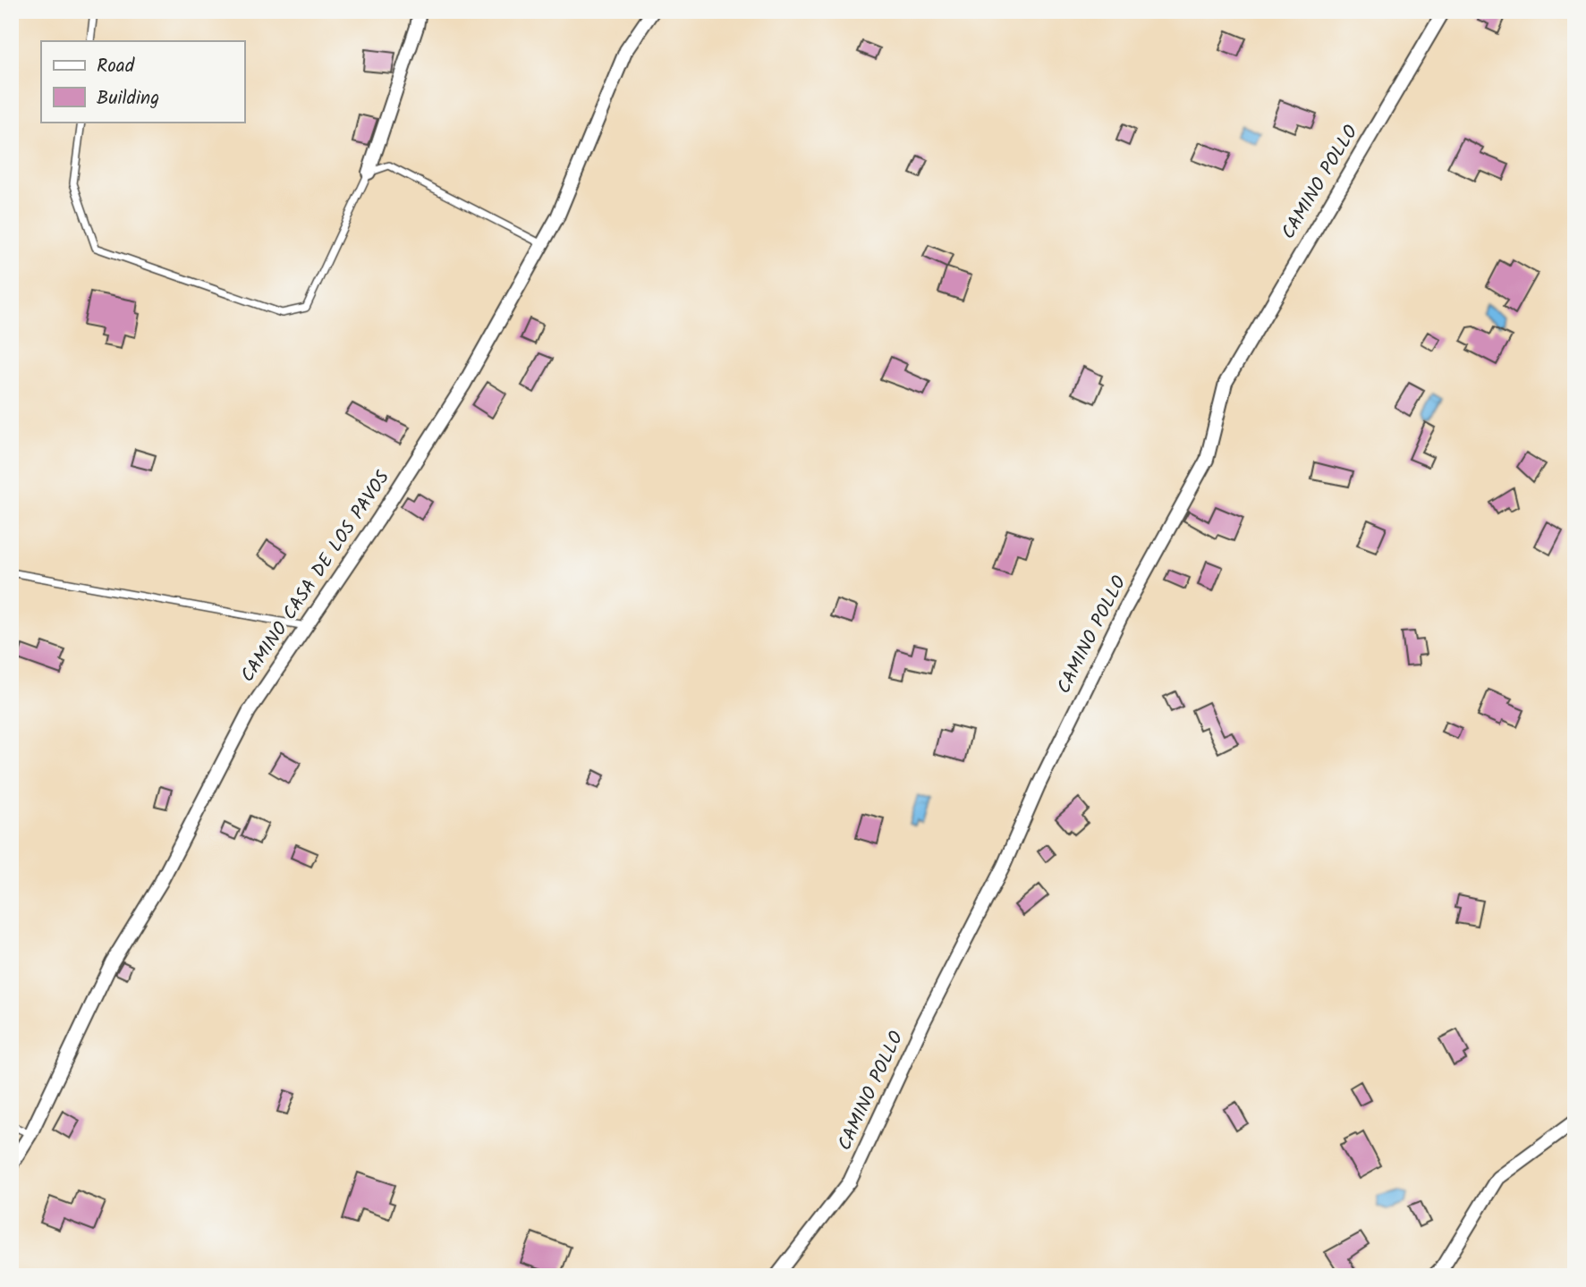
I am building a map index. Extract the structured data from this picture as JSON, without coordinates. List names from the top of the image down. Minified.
{"streets":{"street":["CAMINO POLLO","CAMINO CASA DE LOS PAVOS"]},"legend":["Road","Building"]}
